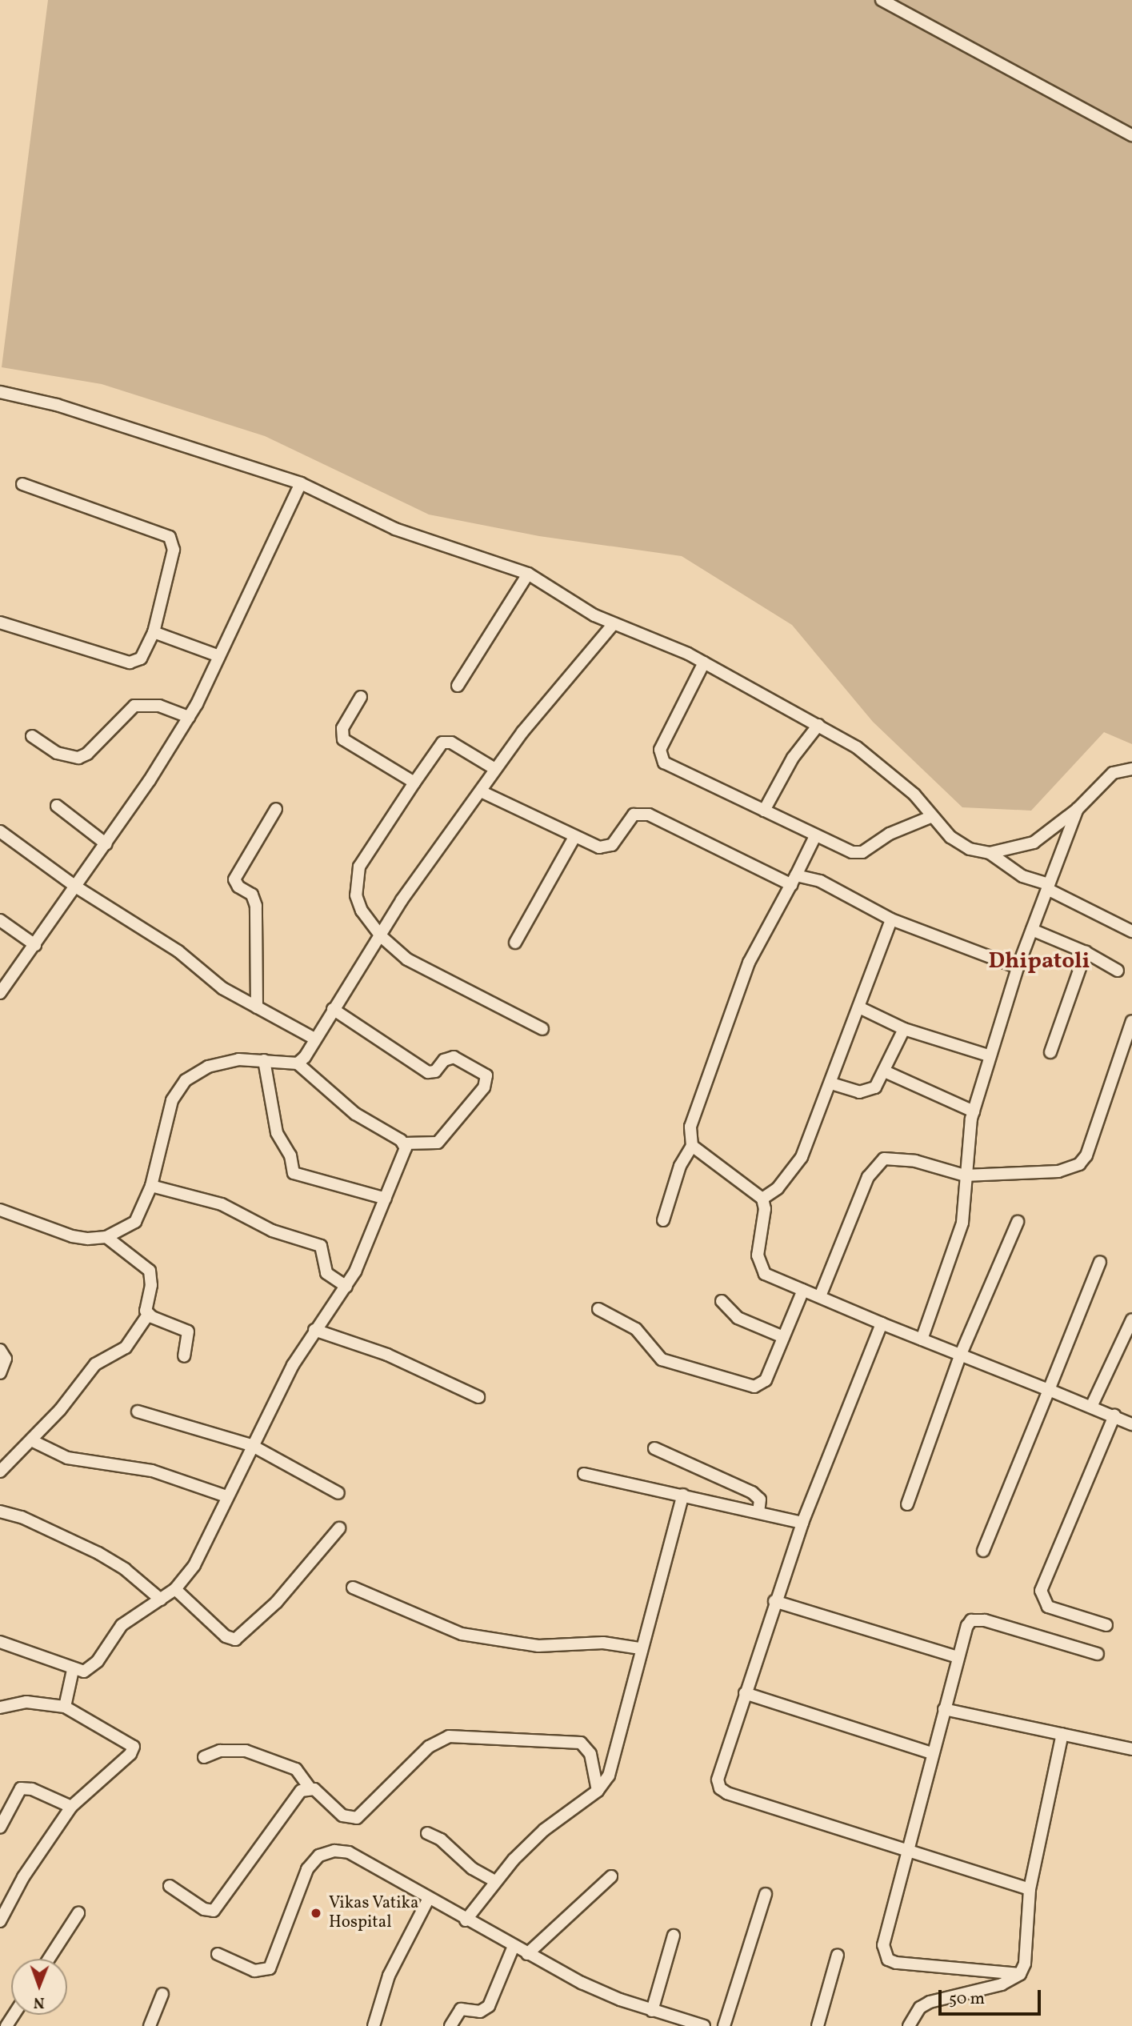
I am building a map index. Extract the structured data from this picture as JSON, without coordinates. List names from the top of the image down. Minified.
{"districts":["Dhipatoli"],"places":["Vikas Vatika Hospital"],"scale_bar":"50 m","north":"bottom"}
